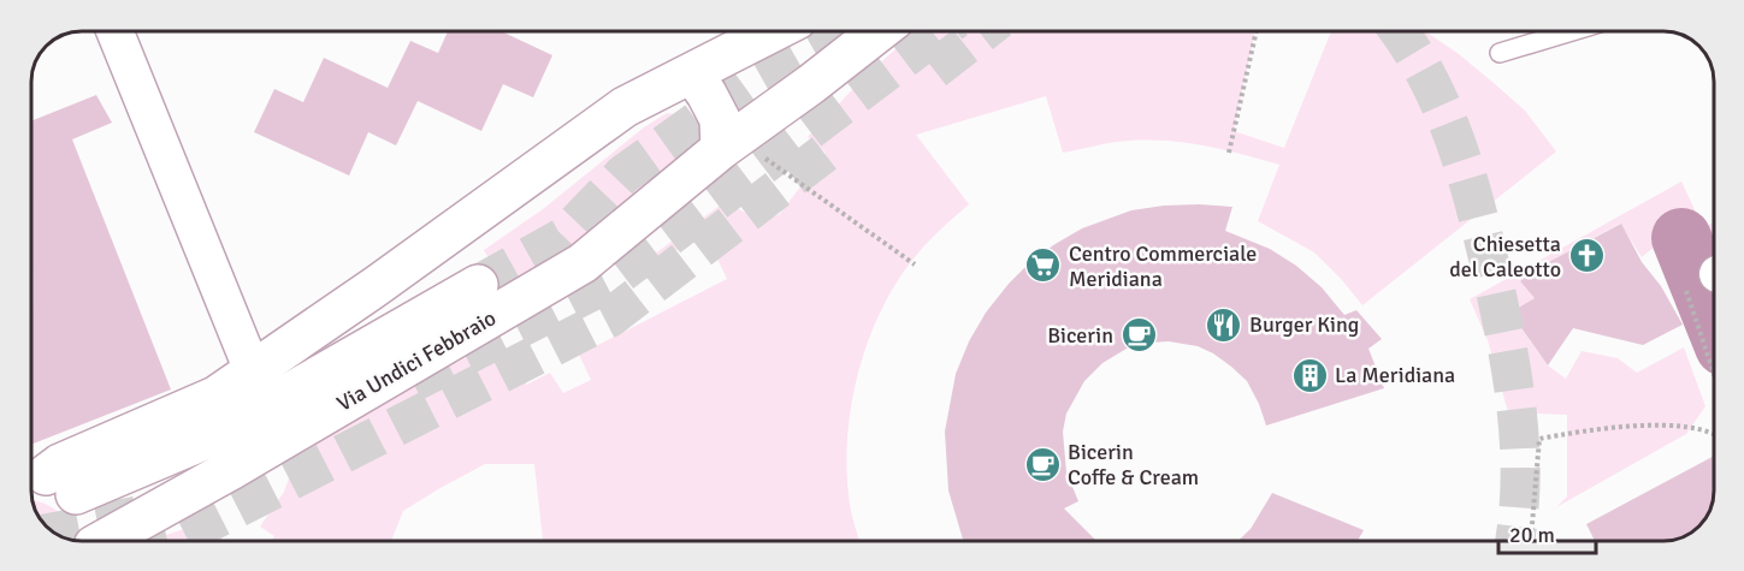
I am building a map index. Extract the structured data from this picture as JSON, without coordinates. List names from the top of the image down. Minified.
{"streets":{"main road":["Via Undici Febbraio"]},"places":{"church":["Chiesetta del Caleotto"],"supermarket":["Centro Commerciale Meridiana"],"restaurant":["Burger King"],"cafe":["Bicerin","Bicerin Coffe & Cream"],"building":["La Meridiana"]},"scale_bar":"20 m"}
